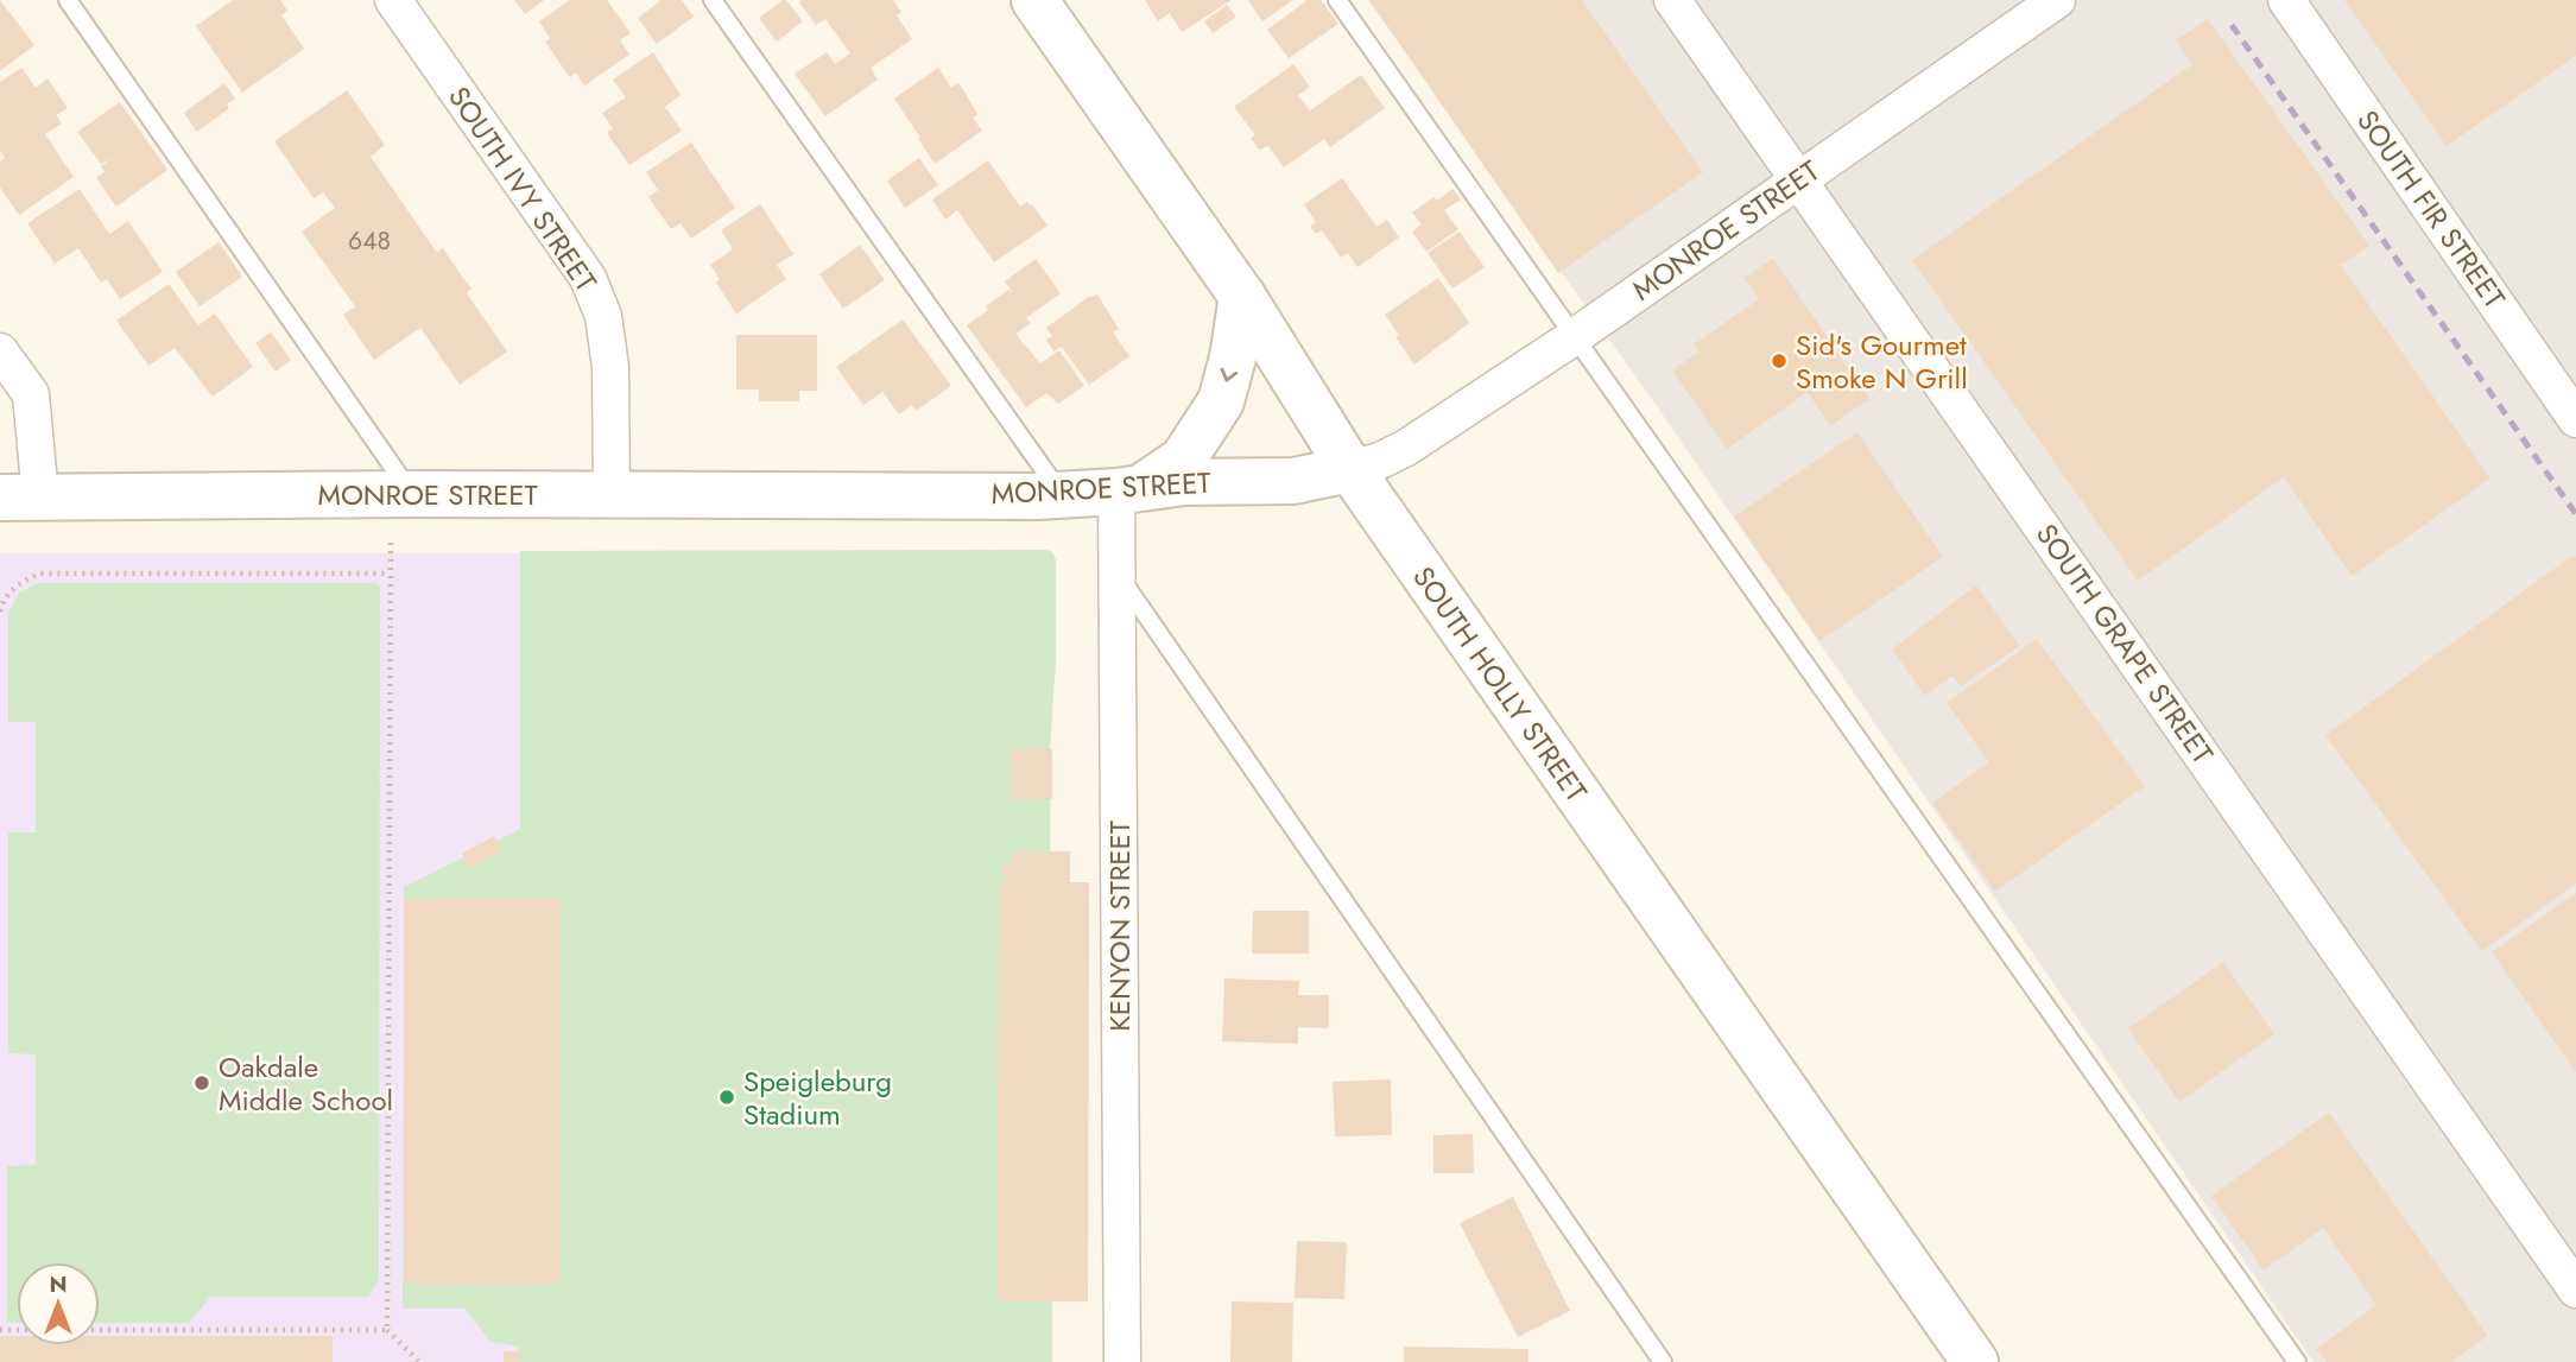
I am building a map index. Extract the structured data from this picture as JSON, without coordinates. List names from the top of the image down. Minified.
{"streets":{"street":["SOUTH IVY STREET","SOUTH FIR STREET","MONROE STREET","SOUTH GRAPE STREET","SOUTH HOLLY STREET","KENYON STREET"]},"crossings":[["SOUTH IVY STREET","MONROE STREET"],["MONROE STREET","SOUTH GRAPE STREET"],["MONROE STREET","SOUTH HOLLY STREET"],["MONROE STREET","KENYON STREET"]],"places":["Sid's Gourmet Smoke N Grill","Oakdale Middle School","Speigleburg Stadium"],"house_numbers":["648"],"north":"top"}
